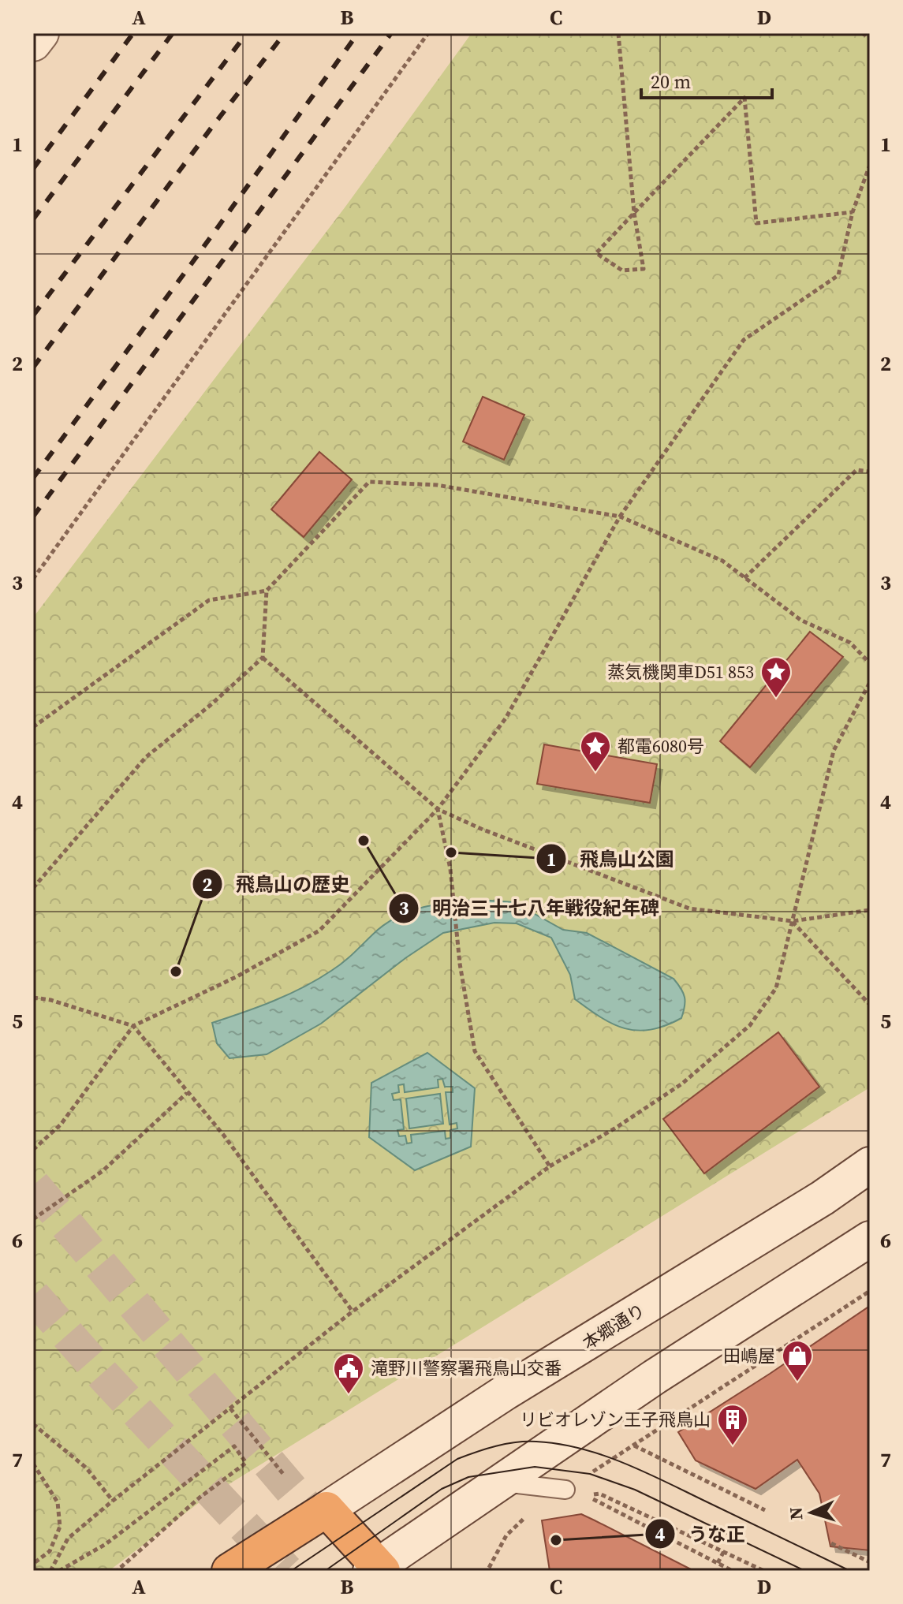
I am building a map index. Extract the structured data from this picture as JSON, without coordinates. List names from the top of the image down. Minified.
{"streets":{"main road":["本郷通り"]},"places":{"place":["蒸気機関車D51 853","都電6080号"],"other":["明治三十七八年戦役紀年碑","飛鳥山公園","飛鳥山の歴史","うな正"],"shop":["田嶋屋"],"public building":["滝野川警察署飛鳥山交番"],"building":["リビオレゾン王子飛鳥山"]},"scale_bar":"20 m","north":"left","grid":{"columns":["A","B","C","D"],"rows":["1","2","3","4","5","6","7"]}}
